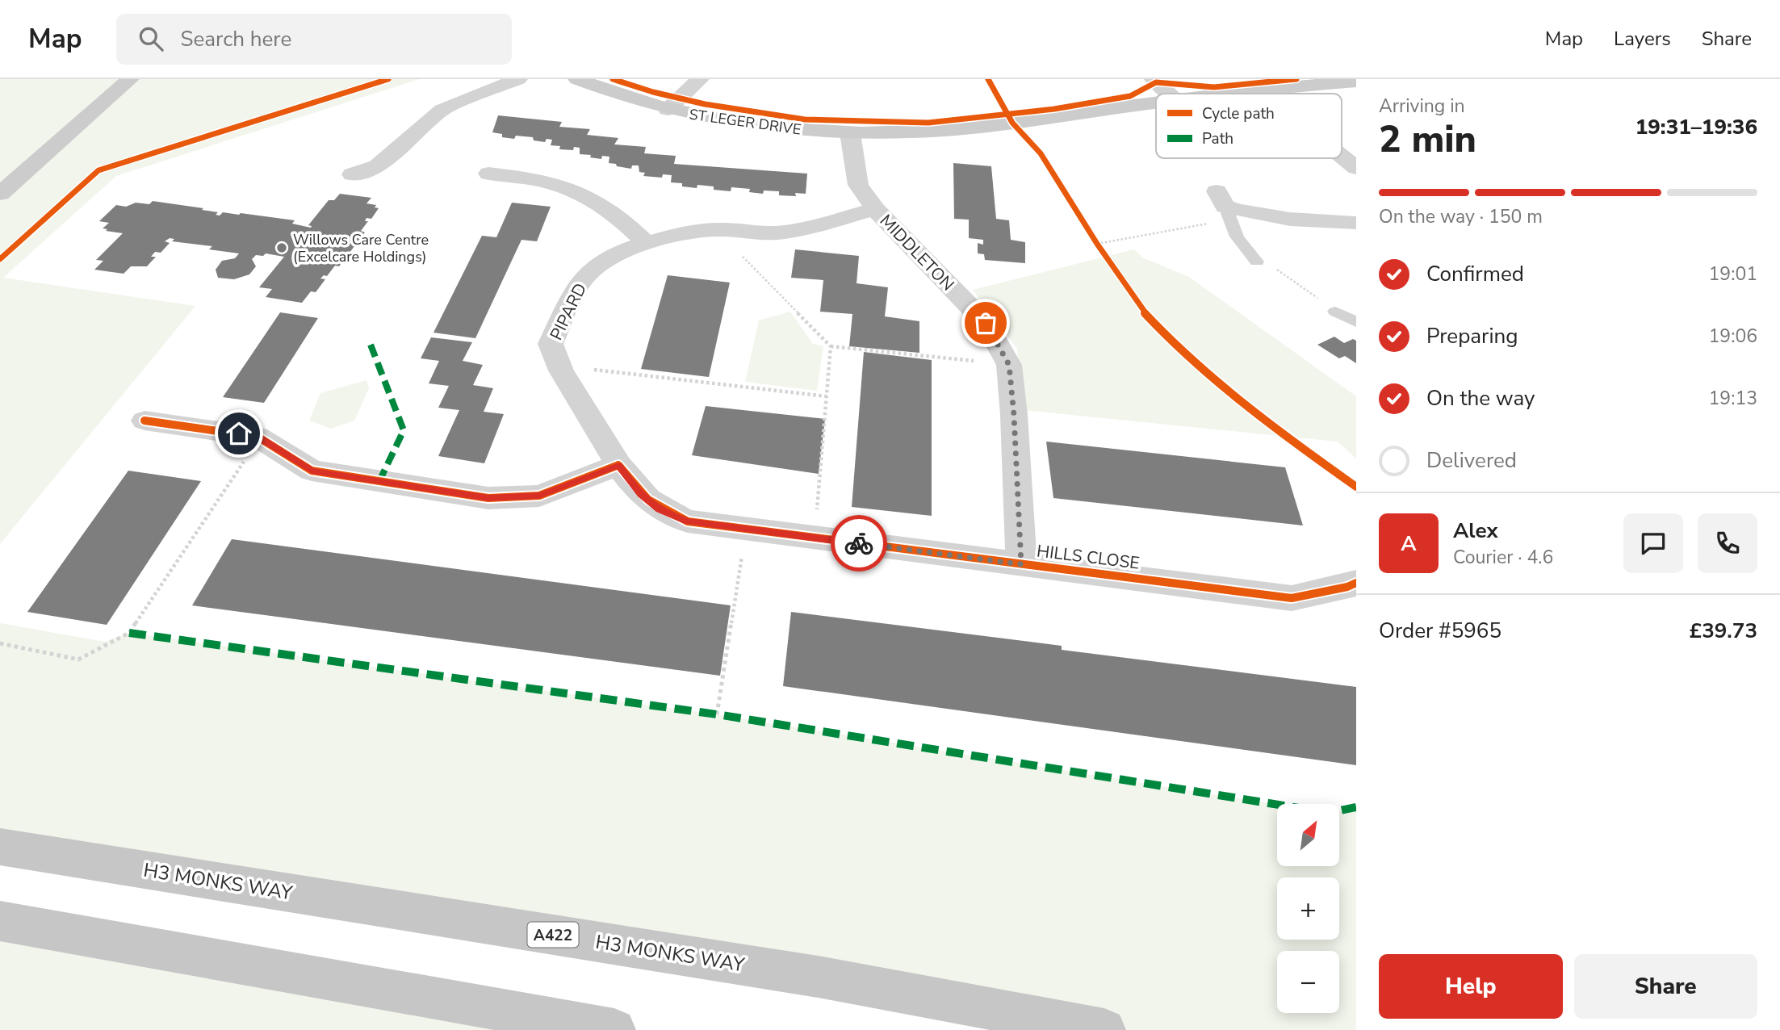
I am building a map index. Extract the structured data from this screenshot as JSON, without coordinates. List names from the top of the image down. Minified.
{"streets":{"main road":["H3 MONKS WAY","A422"],"street":["ST LEGER DRIVE","MIDDLETON","PIPARD","HILLS CLOSE"]},"crossings":[["ST LEGER DRIVE","MIDDLETON"],["MIDDLETON","PIPARD"],["MIDDLETON","HILLS CLOSE"],["PIPARD","HILLS CLOSE"]],"places":["Willows Care Centre (Excelcare Holdings)"],"legend":["Cycle path","Path"],"north":"top right","page":{"header":"Map","search":"Search here","nav":["Map","Layers","Share"],"heading":["2 min","Arriving in","19:31–19:36"],"panel":["Alex","Courier · 4.6","Order #5965","£39.73"],"bar":"On the way · 150 m","list":[["Confirmed","19:01"],["Preparing","19:06"],["On the way","19:13"],"Delivered"],"round":"A","map_buttons":["+","−"],"buttons":["Help","Share"]}}
